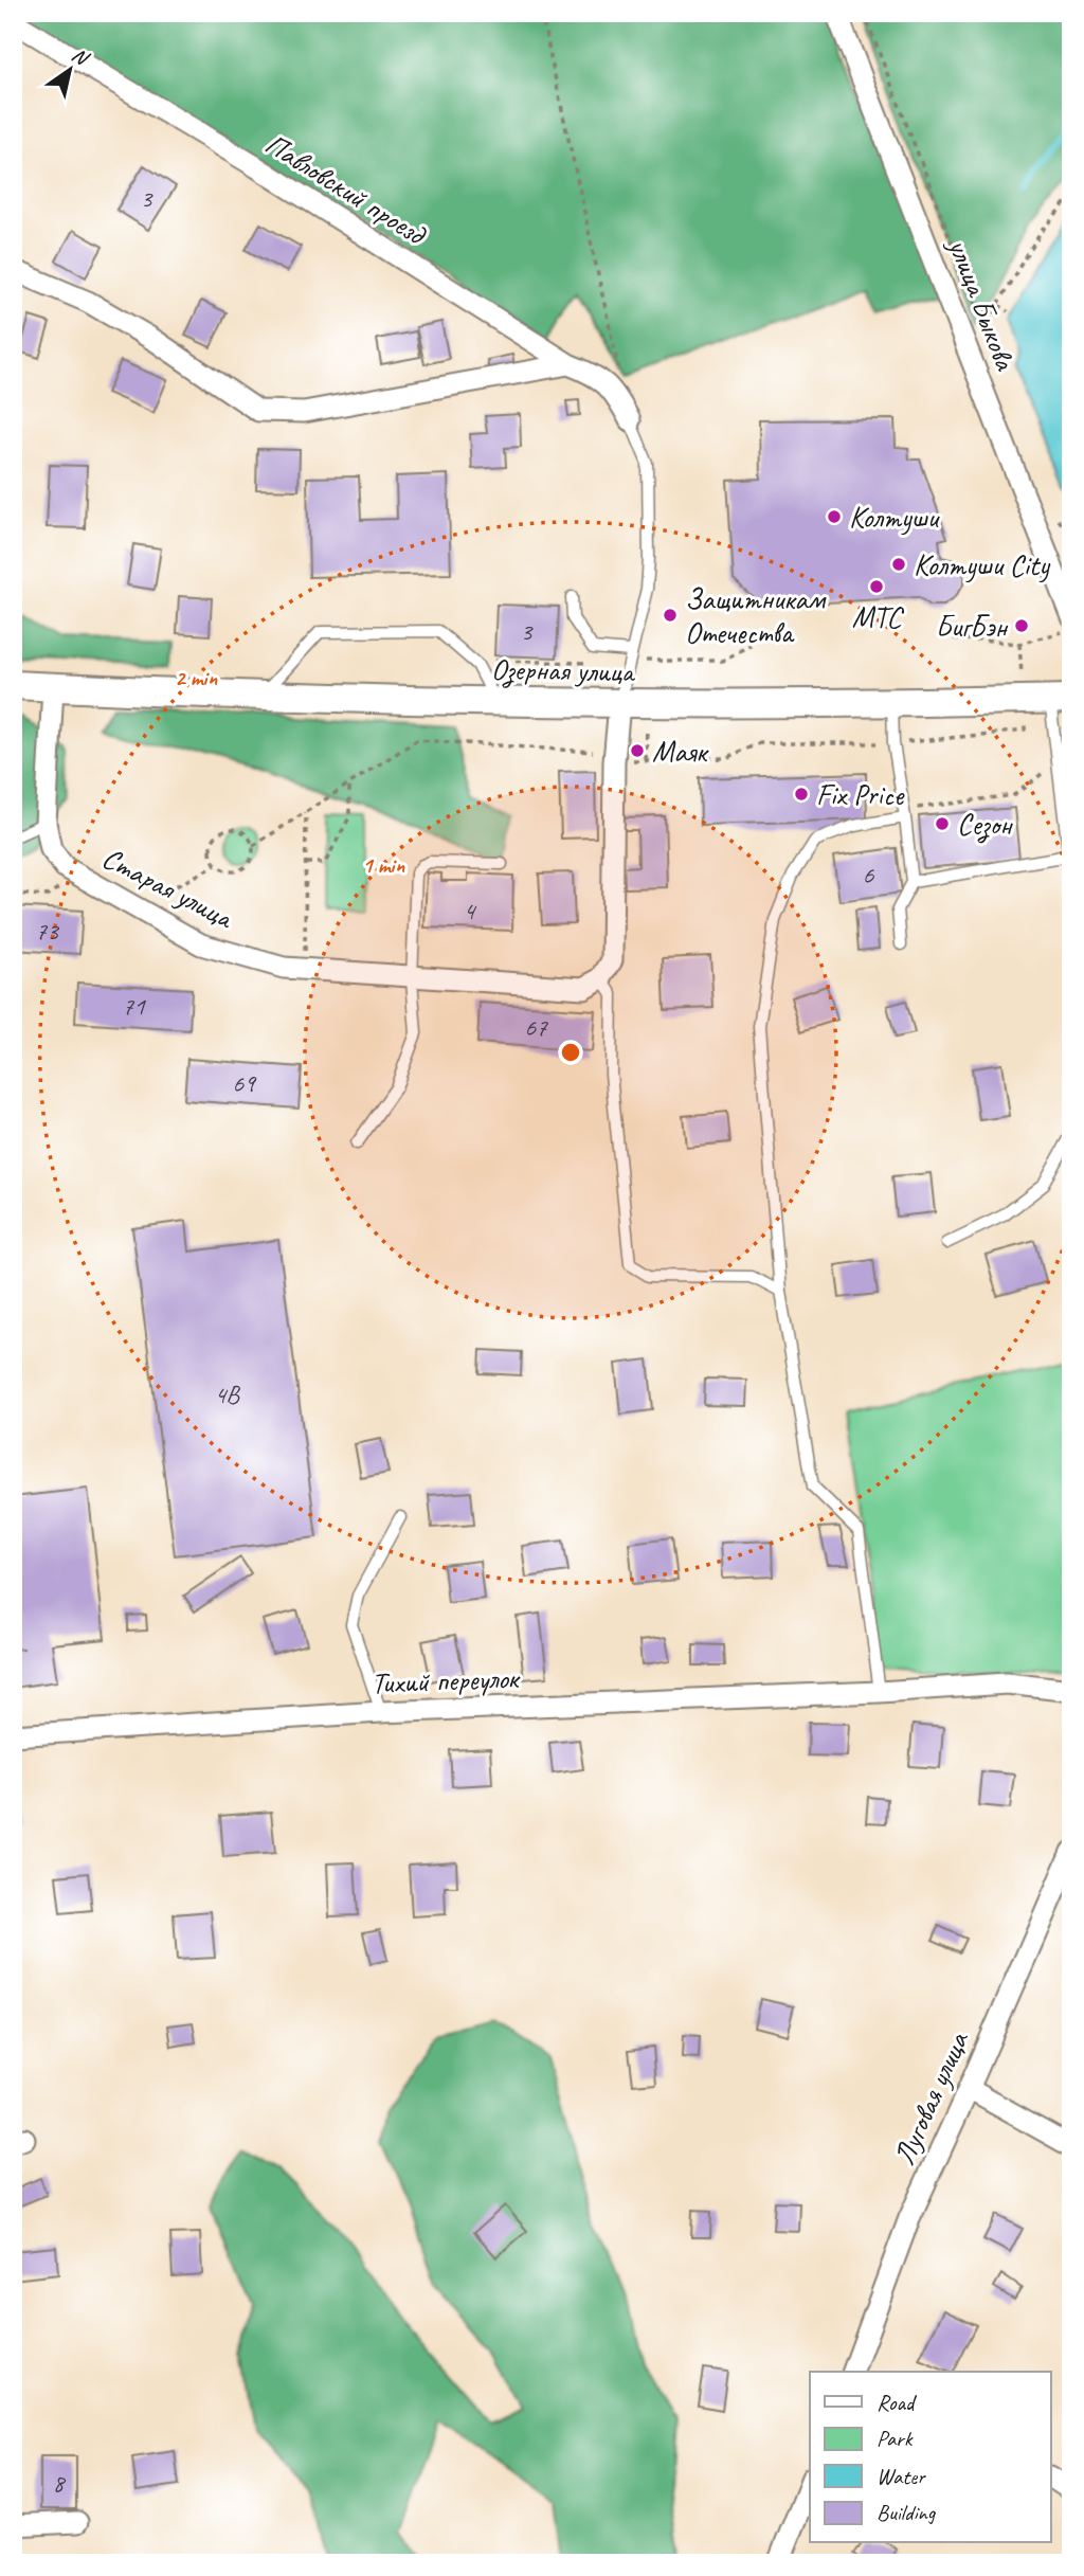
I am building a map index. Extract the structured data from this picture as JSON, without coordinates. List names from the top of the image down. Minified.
{"streets":{"main road":["Озерная улица"],"street":["Павловский проезд","улица Быкова","Старая улица","Тихий переулок","Луговая улица"]},"crossings":[["Озерная улица","Старая улица"]],"places":["Колтуши","Колтуши City","МТС","Защитникам Отечества","БигБэн","Маяк","Fix Price","Сезон"],"house_numbers":["3","3","6","4","73","71","67","69","4В","8"],"legend":["Road","Park","Water","Building"],"north":"top right","rings":["2 min","1 min"]}
